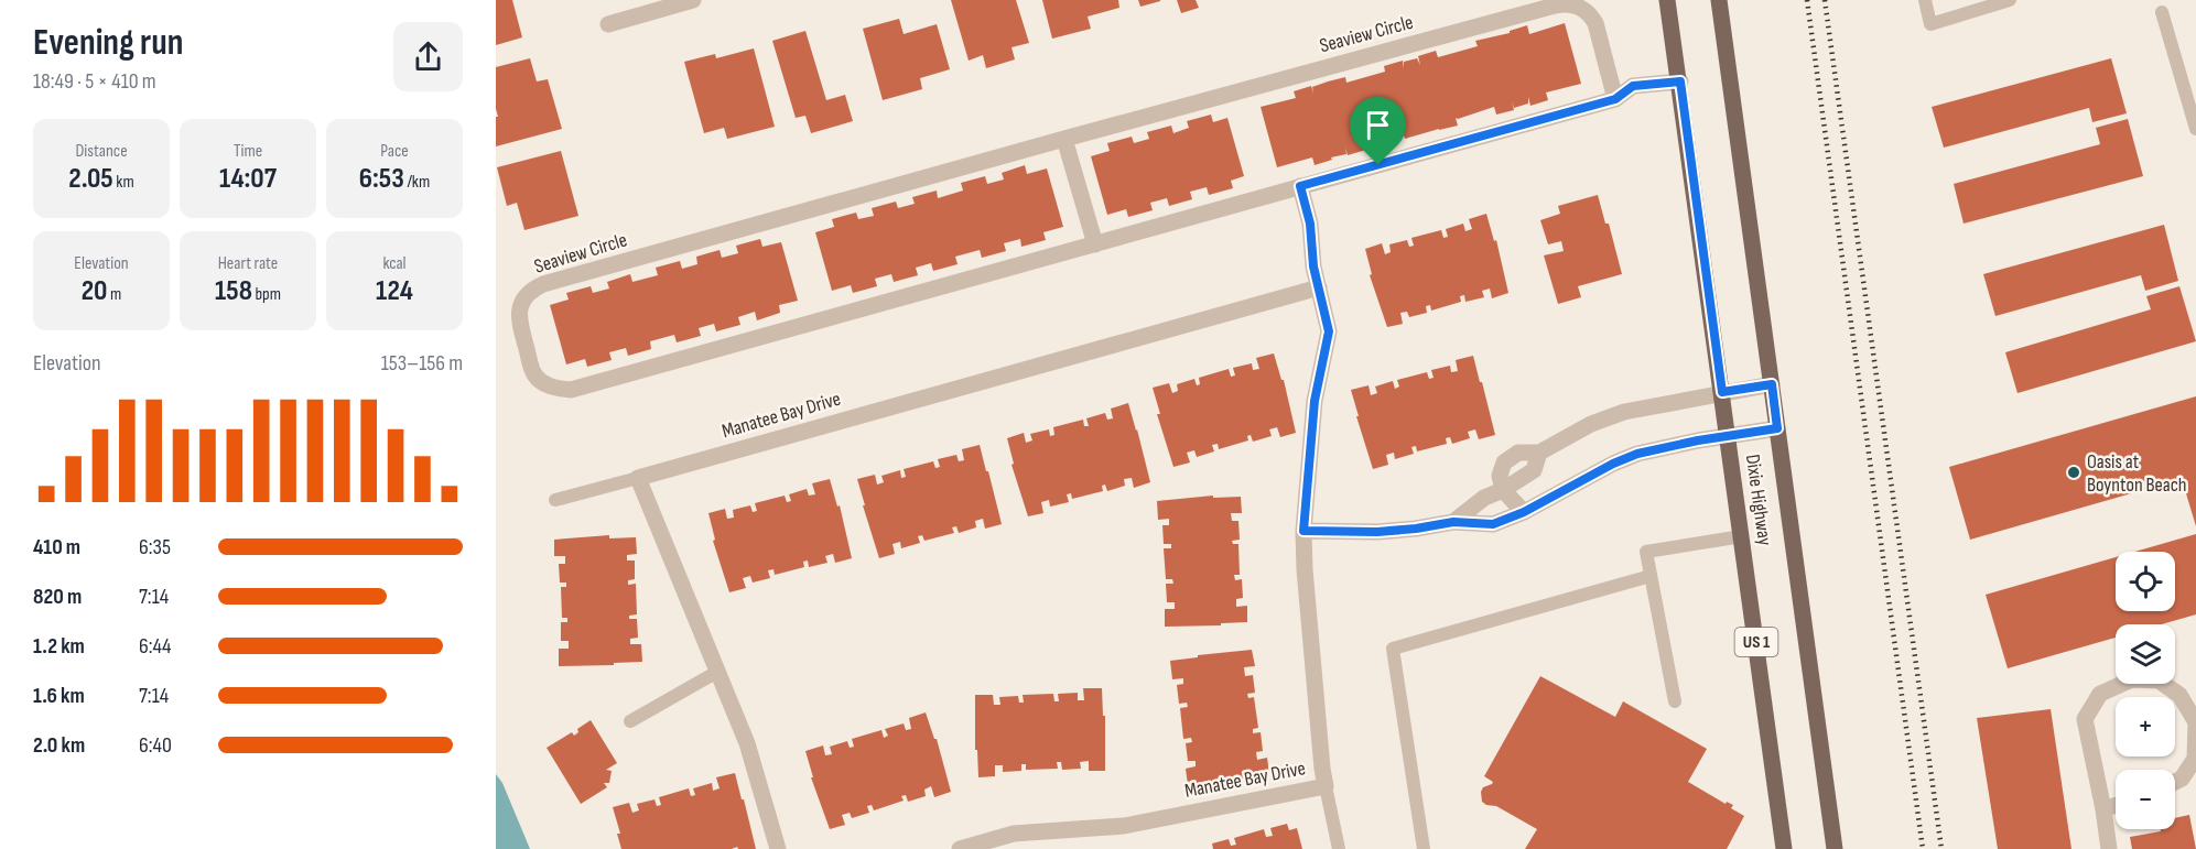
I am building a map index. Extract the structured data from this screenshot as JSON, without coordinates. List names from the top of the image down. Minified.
{"streets":{"main road":["Dixie Highway","US 1"],"street":["Seaview Circle","Manatee Bay Drive"]},"crossings":[["Seaview Circle","Manatee Bay Drive"],["Seaview Circle","Dixie Highway"]],"places":["Oasis at Boynton Beach"],"page":{"heading":["Evening run","18:49 · 5 × 410 m"],"stats":[["Distance","2.05 km"],["Time","14:07"],["Pace","6:53 /km"],["Elevation","20 m"],["Heart rate","158 bpm"],["kcal","124"]],"chart":["Elevation","153–156 m"],"list":[{"name":"410 m","note":"6:35"},{"name":"820 m","note":"7:14"},{"name":"1.2 km","note":"6:44"},{"name":"1.6 km","note":"7:14"},{"name":"2.0 km","note":"6:40"}],"map_buttons":["+","−"]}}
